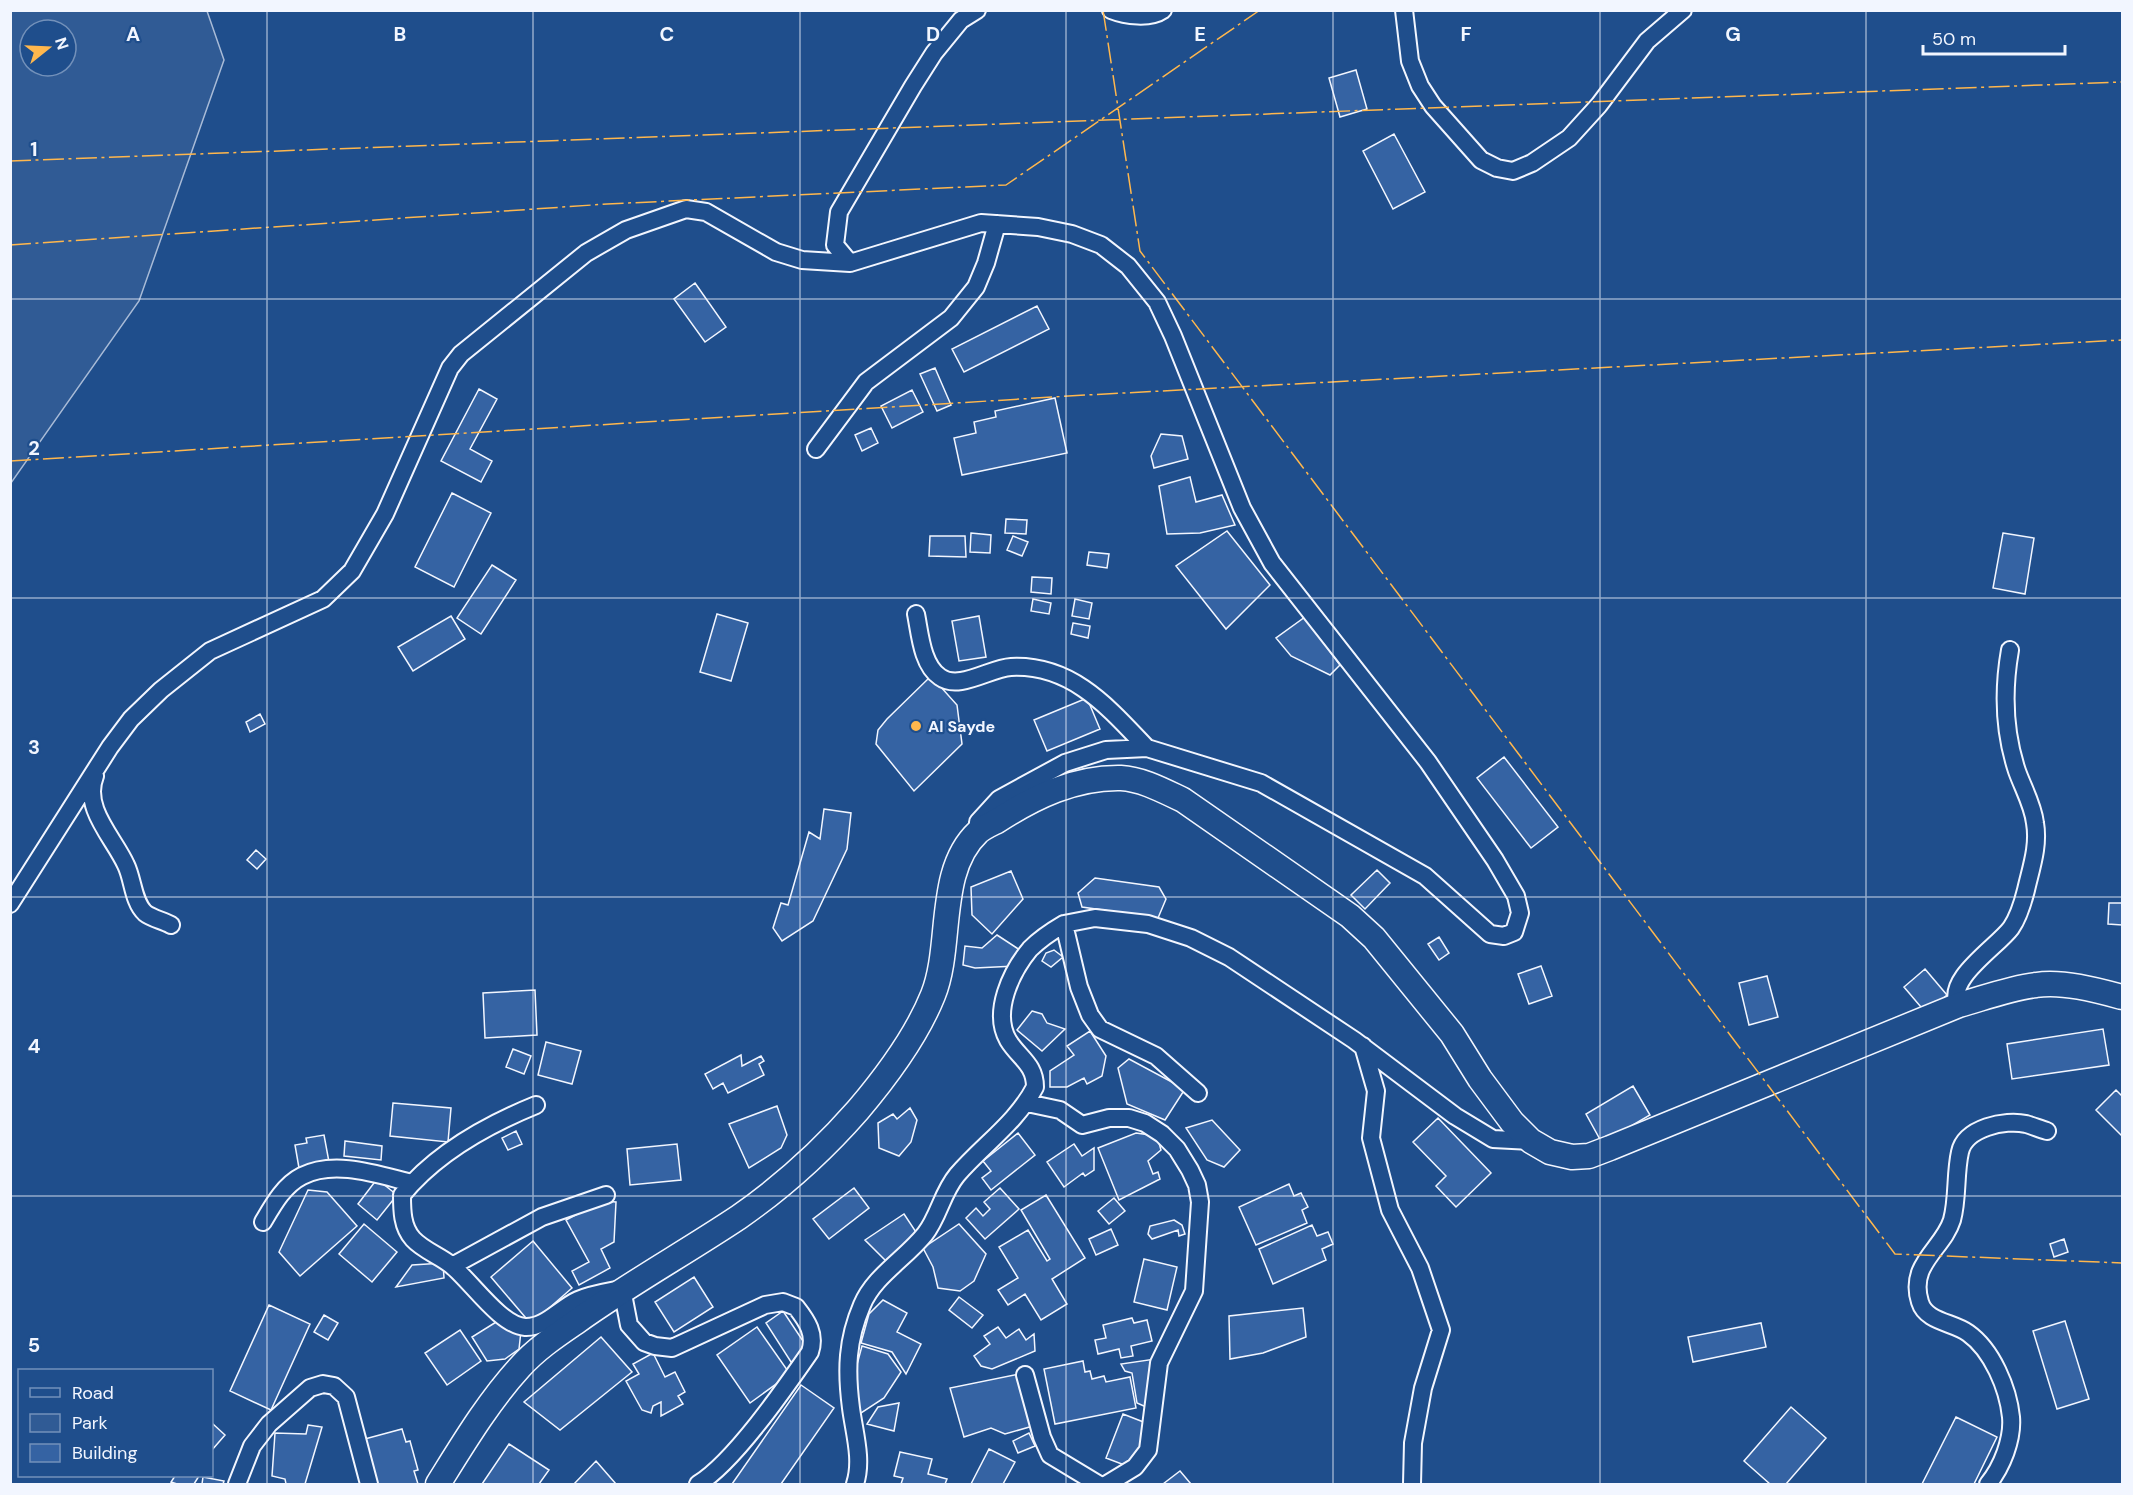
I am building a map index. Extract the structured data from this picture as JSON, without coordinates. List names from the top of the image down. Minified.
{"places":["Al Sayde"],"legend":["Road","Park","Building"],"scale_bar":"50 m","north":"right","grid":{"columns":["A","B","C","D","E","F","G"],"rows":["1","2","3","4","5"]}}
